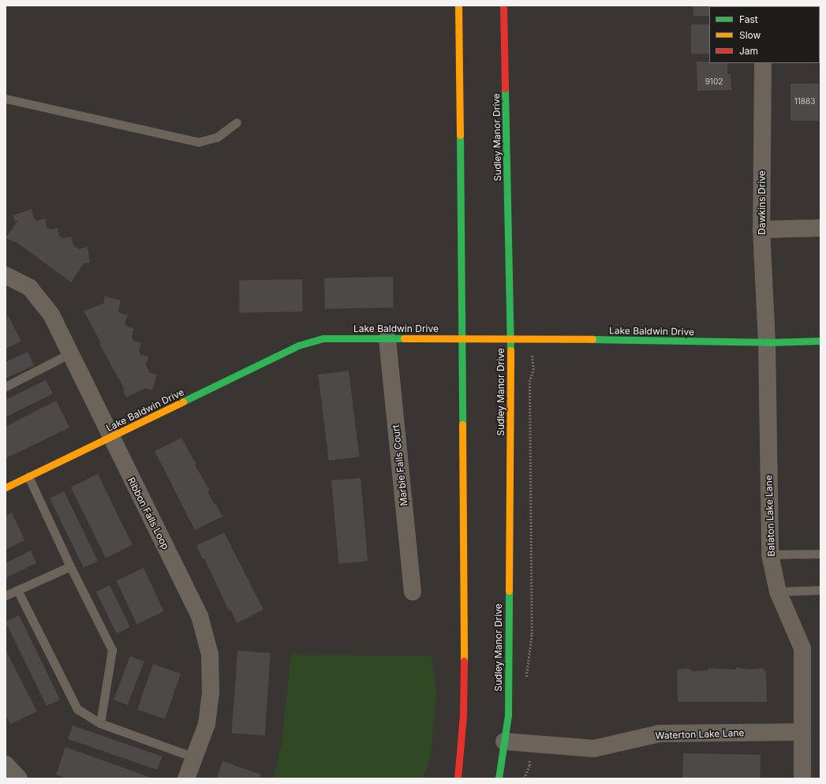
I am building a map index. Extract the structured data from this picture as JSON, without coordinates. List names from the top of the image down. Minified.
{"streets":{"main road":["Sudley Manor Drive","Lake Baldwin Drive"],"street":["Dawkins Drive","Marble Falls Court","Ribbon Falls Loop","Balaton Lake Lane","Waterton Lake Lane"]},"crossings":[["Sudley Manor Drive","Lake Baldwin Drive"],["Sudley Manor Drive","Waterton Lake Lane"],["Dawkins Drive","Lake Baldwin Drive"],["Dawkins Drive","Balaton Lake Lane"],["Lake Baldwin Drive","Marble Falls Court"],["Lake Baldwin Drive","Ribbon Falls Loop"],["Lake Baldwin Drive","Balaton Lake Lane"],["Balaton Lake Lane","Waterton Lake Lane"]],"house_numbers":["9102","11883"],"legend":["Fast","Slow","Jam"]}
